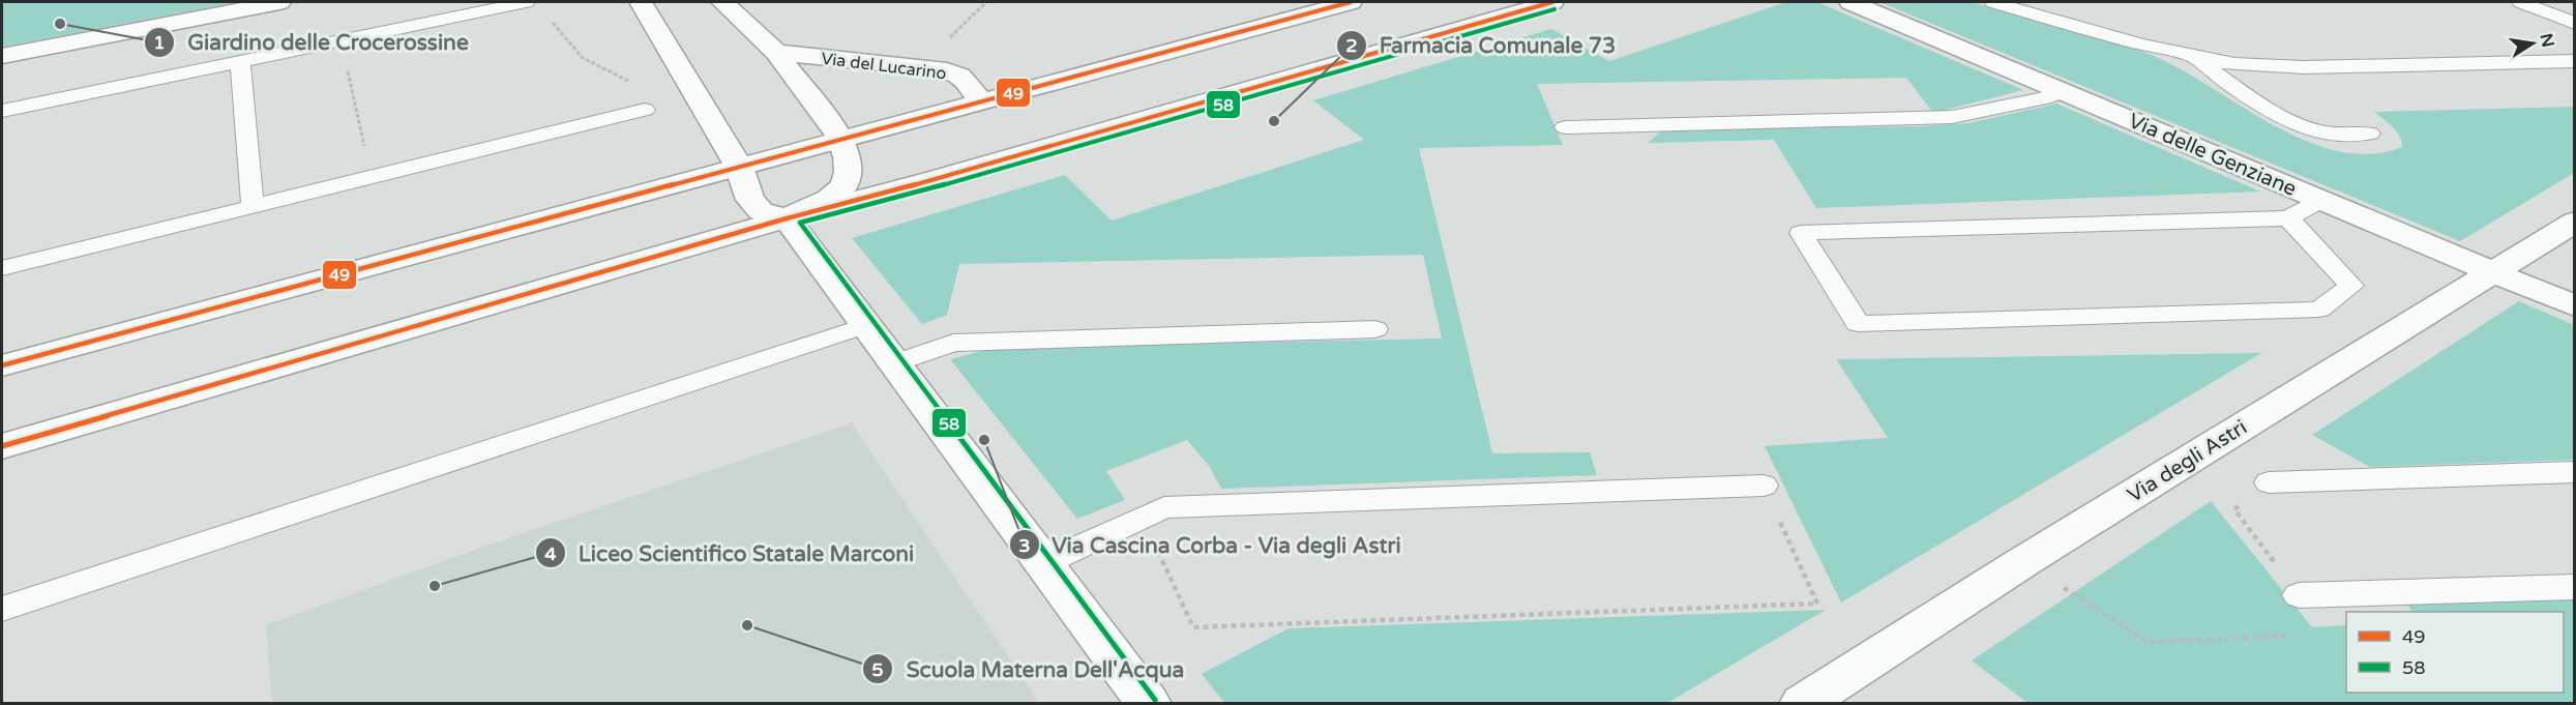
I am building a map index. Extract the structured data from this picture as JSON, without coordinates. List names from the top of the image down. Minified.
{"streets":{"street":["Via del Lucarino","Via delle Genziane","Via degli Astri"]},"crossings":[["Via delle Genziane","Via degli Astri"]],"places":["Giardino delle Crocerossine","Farmacia Comunale 73","Via Cascina Corba - Via degli Astri","Liceo Scientifico Statale Marconi","Scuola Materna Dell'Acqua"],"lines":["transit line 49","transit line 58"],"legend":["49","58"],"north":"right"}
